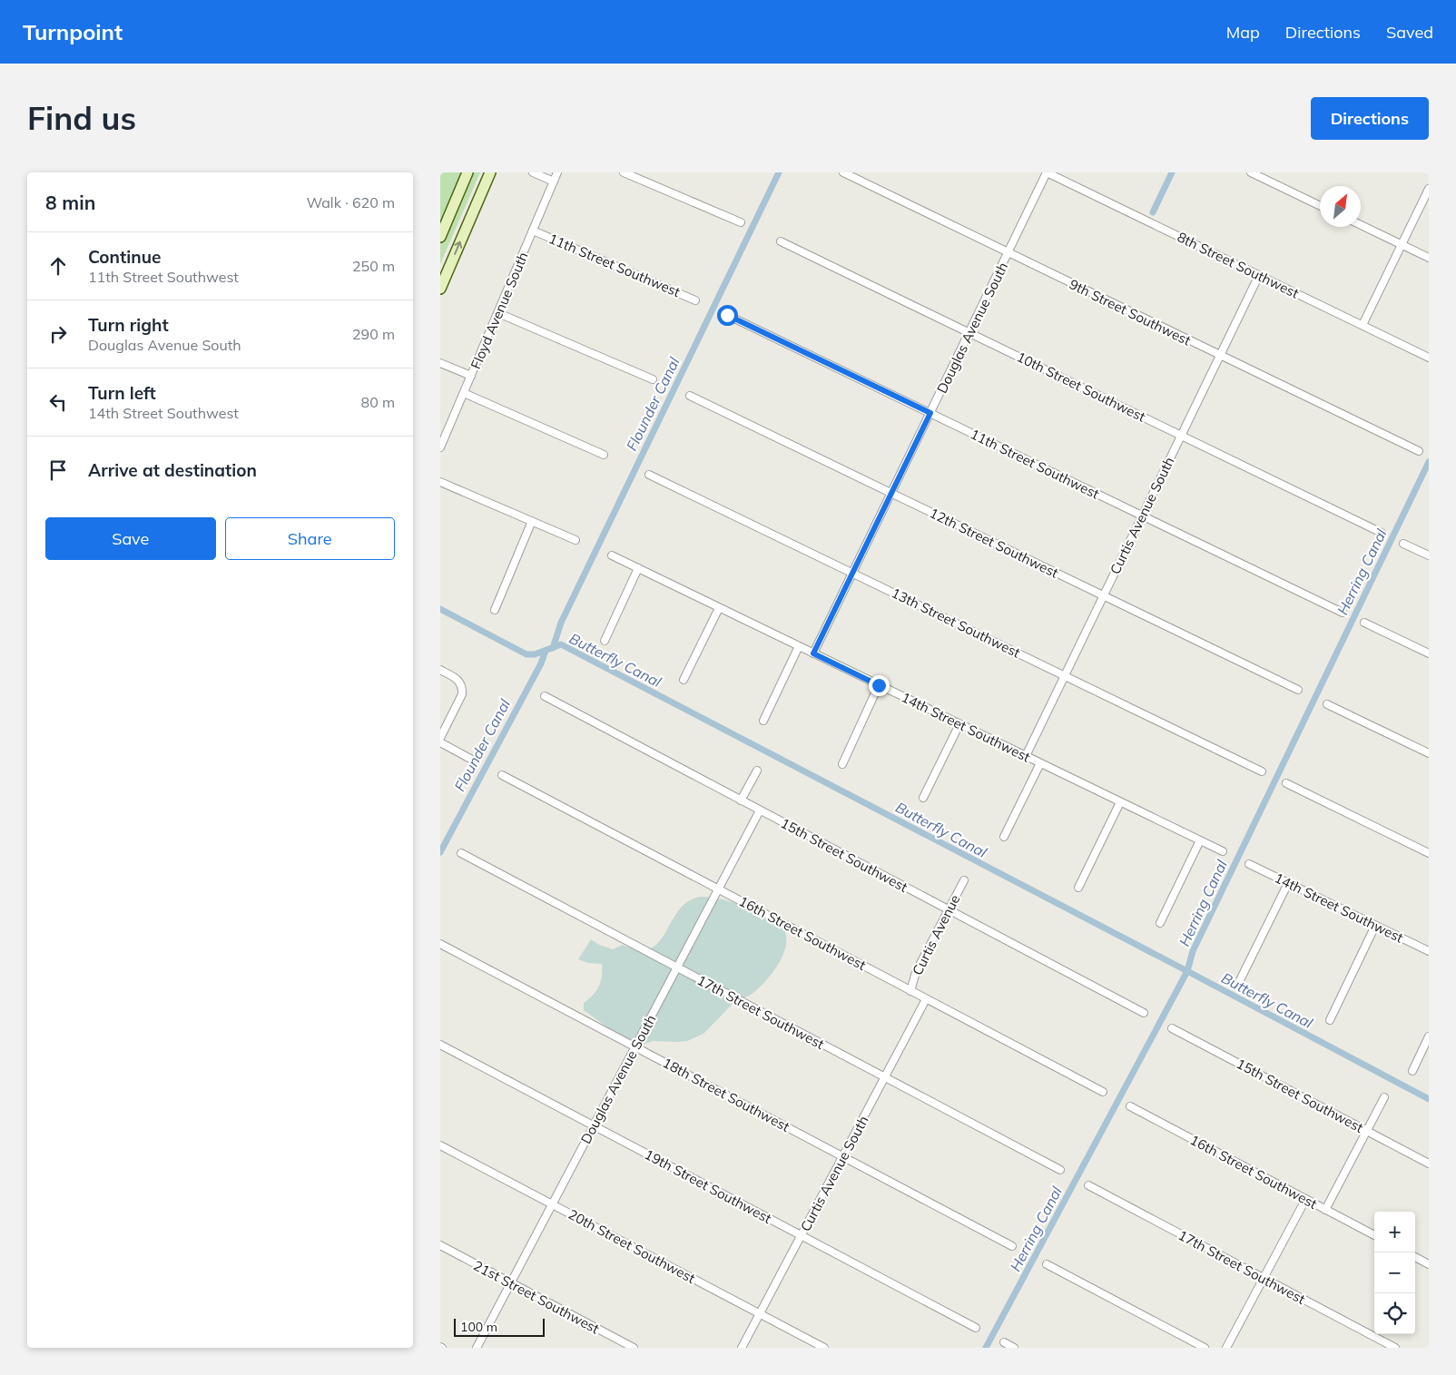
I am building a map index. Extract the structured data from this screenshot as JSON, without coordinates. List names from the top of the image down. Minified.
{"streets":{"street":["11th Street Southwest","8th Street Southwest","Floyd Avenue South","9th Street Southwest","Douglas Avenue South","10th Street Southwest","Curtis Avenue South","12th Street Southwest","13th Street Southwest","14th Street Southwest","15th Street Southwest","16th Street Southwest","Curtis Avenue","17th Street Southwest","18th Street Southwest","19th Street Southwest","20th Street Southwest","21st Street Southwest"]},"crossings":[["11th Street Southwest","Floyd Avenue South"],["11th Street Southwest","Douglas Avenue South"],["11th Street Southwest","Curtis Avenue South"],["8th Street Southwest","Douglas Avenue South"],["8th Street Southwest","Curtis Avenue South"],["9th Street Southwest","Douglas Avenue South"],["9th Street Southwest","Curtis Avenue South"],["Douglas Avenue South","10th Street Southwest"],["Douglas Avenue South","12th Street Southwest"],["Douglas Avenue South","13th Street Southwest"],["Douglas Avenue South","14th Street Southwest"],["Douglas Avenue South","15th Street Southwest"],["Douglas Avenue South","16th Street Southwest"],["Douglas Avenue South","17th Street Southwest"],["Douglas Avenue South","18th Street Southwest"],["Douglas Avenue South","19th Street Southwest"],["Douglas Avenue South","20th Street Southwest"],["Douglas Avenue South","21st Street Southwest"],["10th Street Southwest","Curtis Avenue South"],["Curtis Avenue South","12th Street Southwest"],["Curtis Avenue South","13th Street Southwest"],["Curtis Avenue South","14th Street Southwest"],["Curtis Avenue South","16th Street Southwest"],["Curtis Avenue South","17th Street Southwest"],["Curtis Avenue South","18th Street Southwest"],["Curtis Avenue South","19th Street Southwest"],["Curtis Avenue South","20th Street Southwest"],["15th Street Southwest","Curtis Avenue"],["16th Street Southwest","Curtis Avenue"]],"water":["Flounder Canal","Herring Canal","Butterfly Canal"],"scale_bar":"100 m","north":"top right","page":{"header":"Turnpoint","nav":["Map","Directions","Saved"],"buttons":["Directions",["Save","Share"]],"title":"Find us","heading":["8 min","Walk · 620 m"],"list":[["Continue","11th Street Southwest","250 m"],["Turn right","Douglas Avenue South","290 m"],["Turn left","14th Street Southwest","80 m"],"Arrive at destination"],"map_buttons":["+","−"],"scale":"100 m"}}
